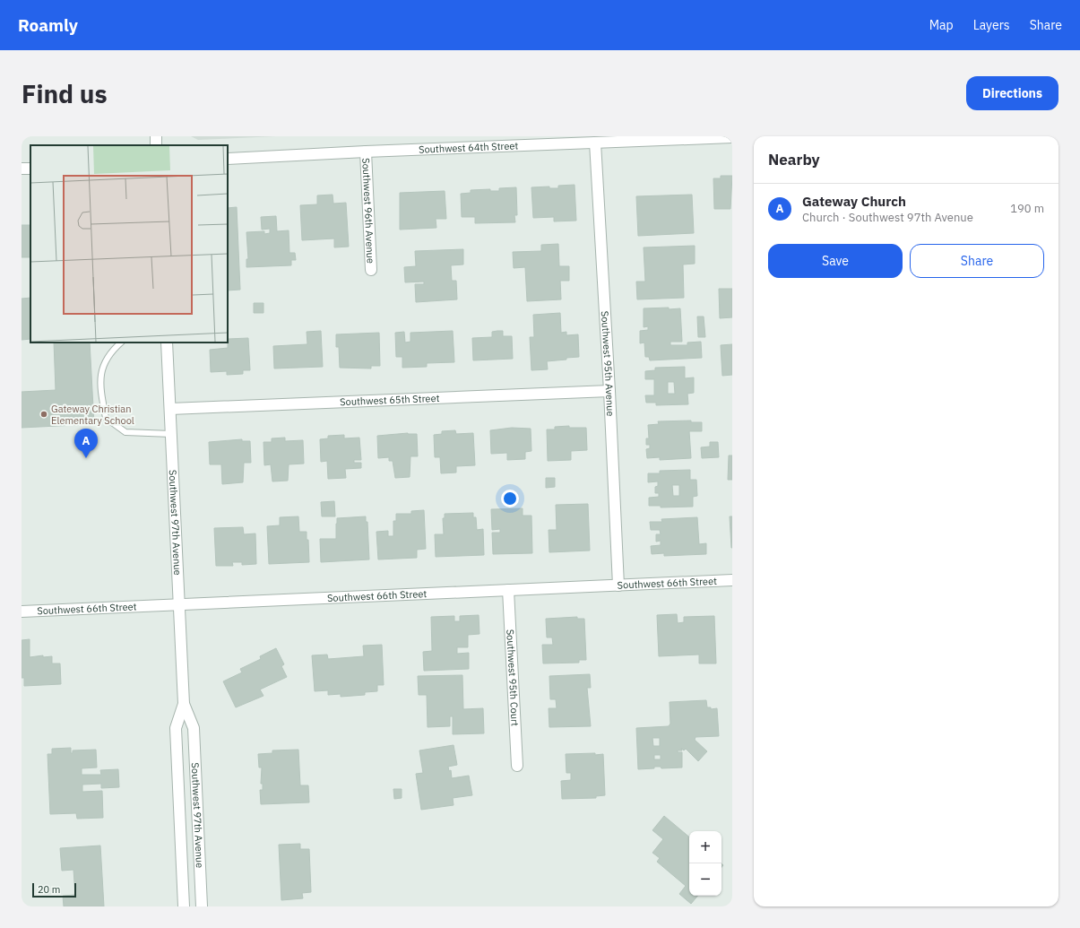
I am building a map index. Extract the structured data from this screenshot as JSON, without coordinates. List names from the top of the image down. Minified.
{"streets":{"street":["Southwest 64th Street","Southwest 96th Avenue","Southwest 95th Avenue","Southwest 65th Street","Southwest 97th Avenue","Southwest 66th Street","Southwest 95th Court"]},"crossings":[["Southwest 64th Street","Southwest 96th Avenue"],["Southwest 64th Street","Southwest 95th Avenue"],["Southwest 95th Avenue","Southwest 65th Street"],["Southwest 95th Avenue","Southwest 66th Street"],["Southwest 65th Street","Southwest 97th Avenue"],["Southwest 97th Avenue","Southwest 66th Street"],["Southwest 66th Street","Southwest 95th Court"]],"places":["Gateway Christian Elementary School"],"scale_bar":"20 m","page":{"header":"Roamly","nav":["Map","Layers","Share"],"buttons":["Directions",["Save","Share"]],"title":"Find us","heading":"Nearby","list":[{"mark":"A","name":"Gateway Church","note":"Church · Southwest 97th Avenue","value":"190 m"}],"pins":"A","map_buttons":["+","−"],"scale":"20 m"}}
